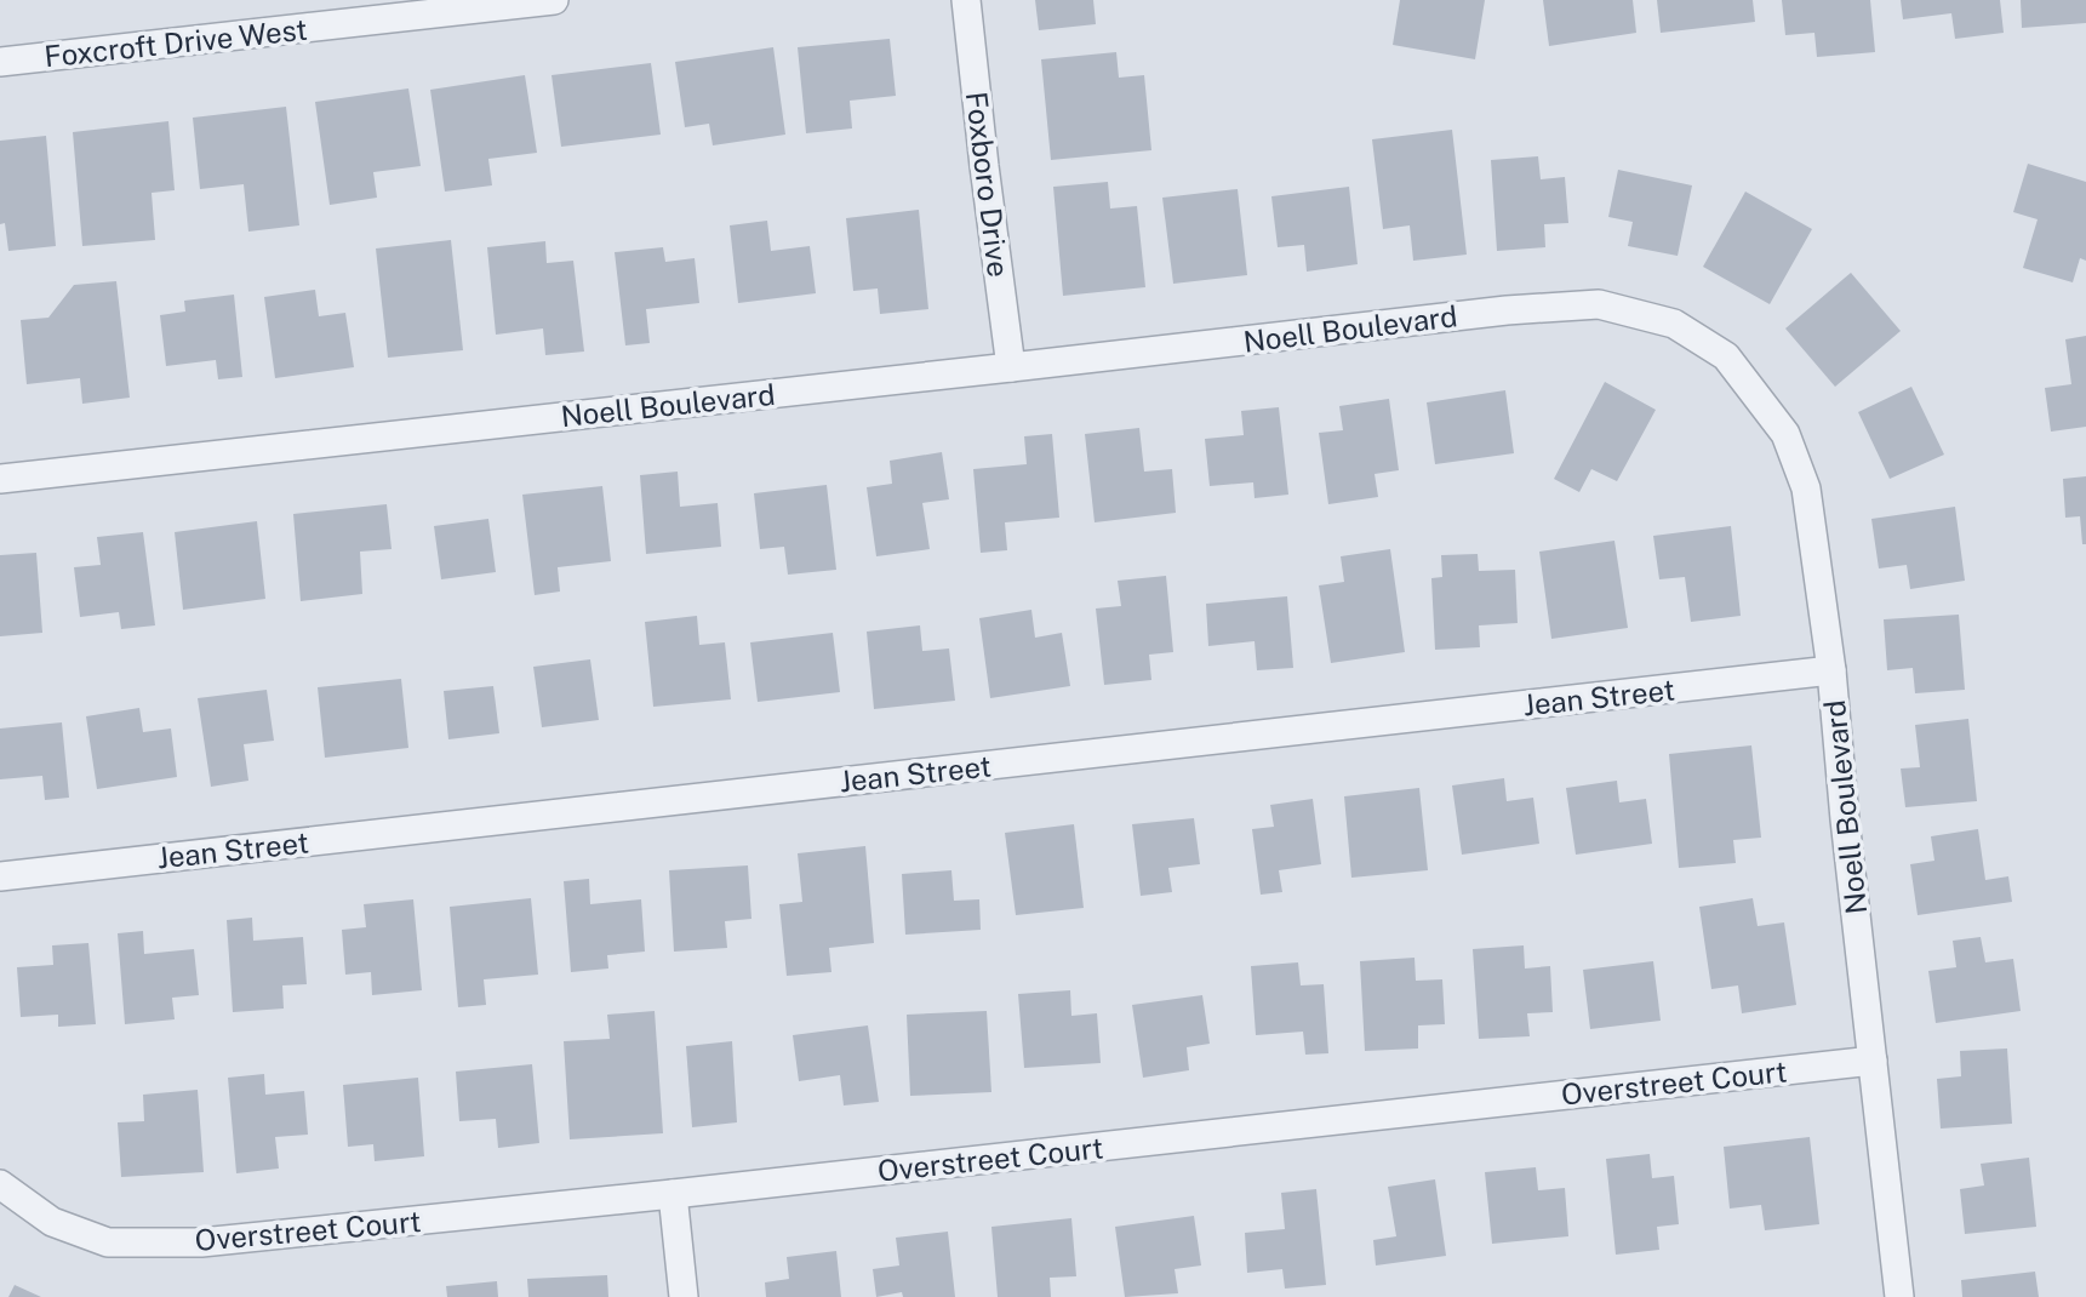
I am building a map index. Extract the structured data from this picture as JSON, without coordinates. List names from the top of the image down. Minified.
{"streets":{"street":["Foxcroft Drive West","Foxboro Drive","Noell Boulevard","Jean Street","Overstreet Court"]},"crossings":[["Foxboro Drive","Noell Boulevard"],["Noell Boulevard","Jean Street"],["Noell Boulevard","Overstreet Court"]]}
